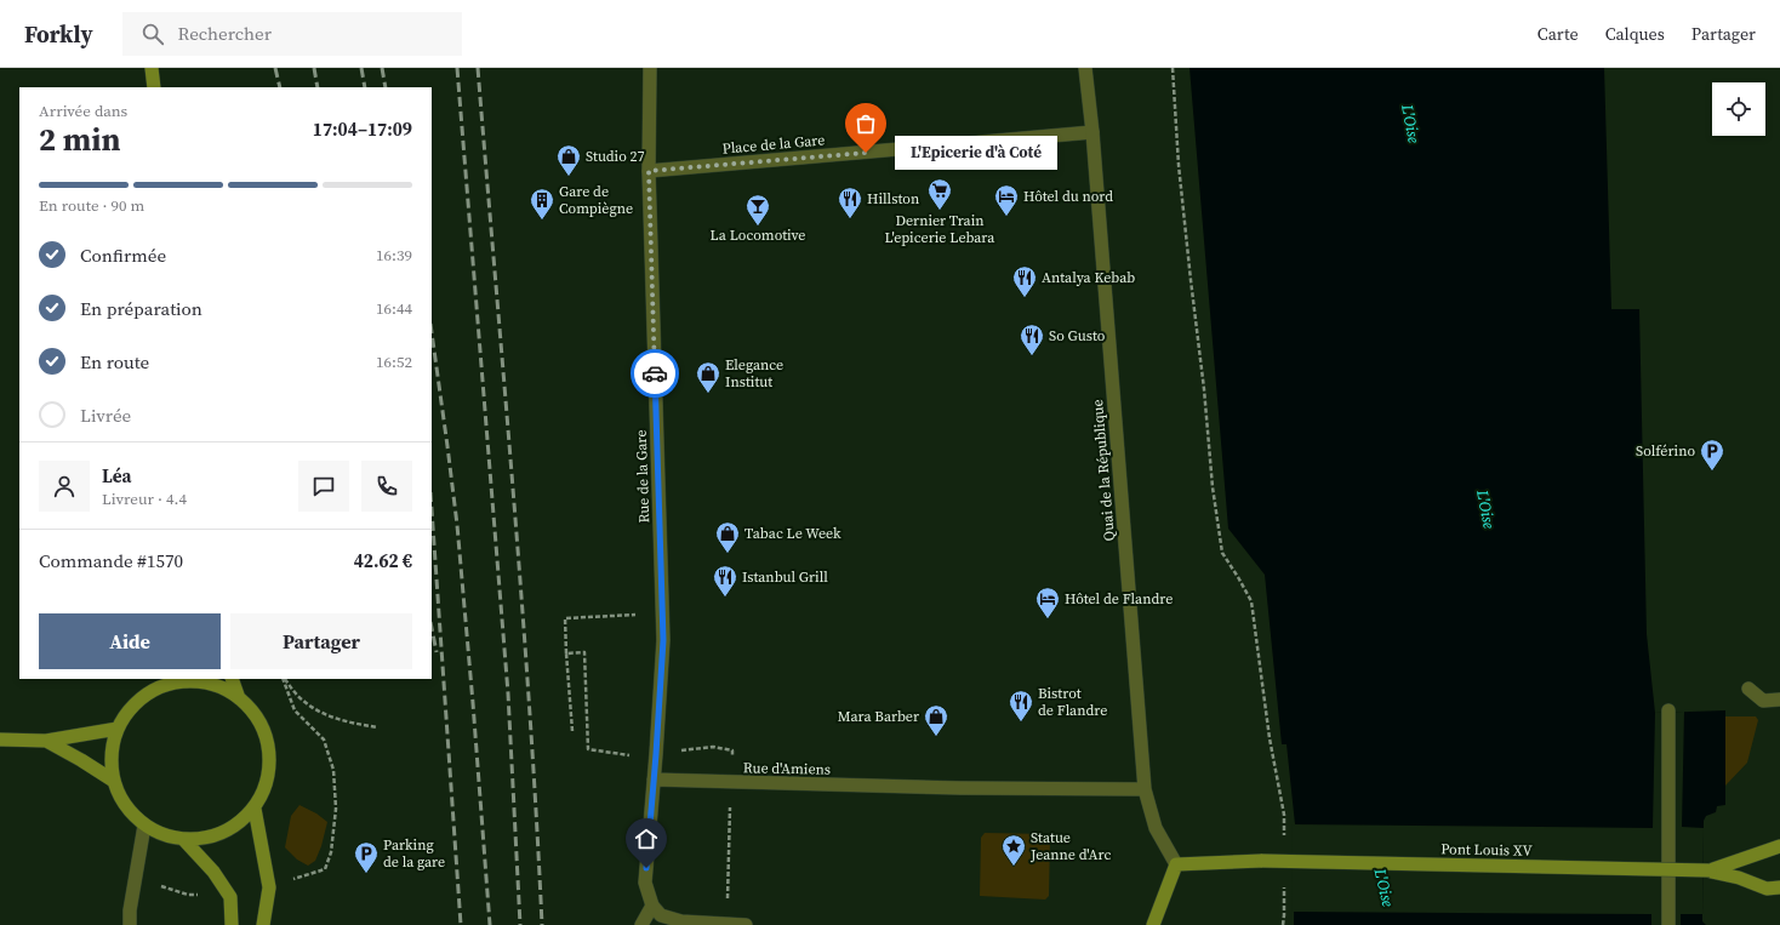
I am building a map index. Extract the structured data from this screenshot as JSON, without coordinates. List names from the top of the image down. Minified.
{"streets":{"main road":["Pont Louis XV"],"street":["Place de la Gare","Quai de la République","Rue de la Gare","Rue d'Amiens"]},"crossings":[["Place de la Gare","Quai de la République"],["Place de la Gare","Rue de la Gare"],["Quai de la République","Rue d'Amiens"],["Quai de la République","Pont Louis XV"],["Rue de la Gare","Rue d'Amiens"]],"water":["L'Oise"],"places":{"other":["L'Epicerie d'à Coté"],"shop":["Studio 27","Elegance Institut","Tabac Le Week","Mara Barber"],"supermarket":["Dernier Train L'epicerie Lebara"],"hotel":["Hôtel du nord","Hôtel de Flandre"],"restaurant":["Hillston","Antalya Kebab","So Gusto","Istanbul Grill","Bistrot de Flandre"],"building":["Gare de Compiègne"],"bar":["La Locomotive"],"parking":["Solférino","Parking de la gare"],"place":["Statue Jeanne d'Arc"]},"page":{"header":"Forkly","search":"Rechercher","nav":["Carte","Calques","Partager"],"heading":["2 min","Arrivée dans","17:04–17:09"],"panel":["Léa","Livreur · 4.4","Commande #1570","42.62 €"],"bubble":"L'Epicerie d'à Coté","bar":"En route · 90 m","list":[["Confirmée","16:39"],["En préparation","16:44"],["En route","16:52"],"Livrée"],"buttons":["Aide","Partager"]}}
